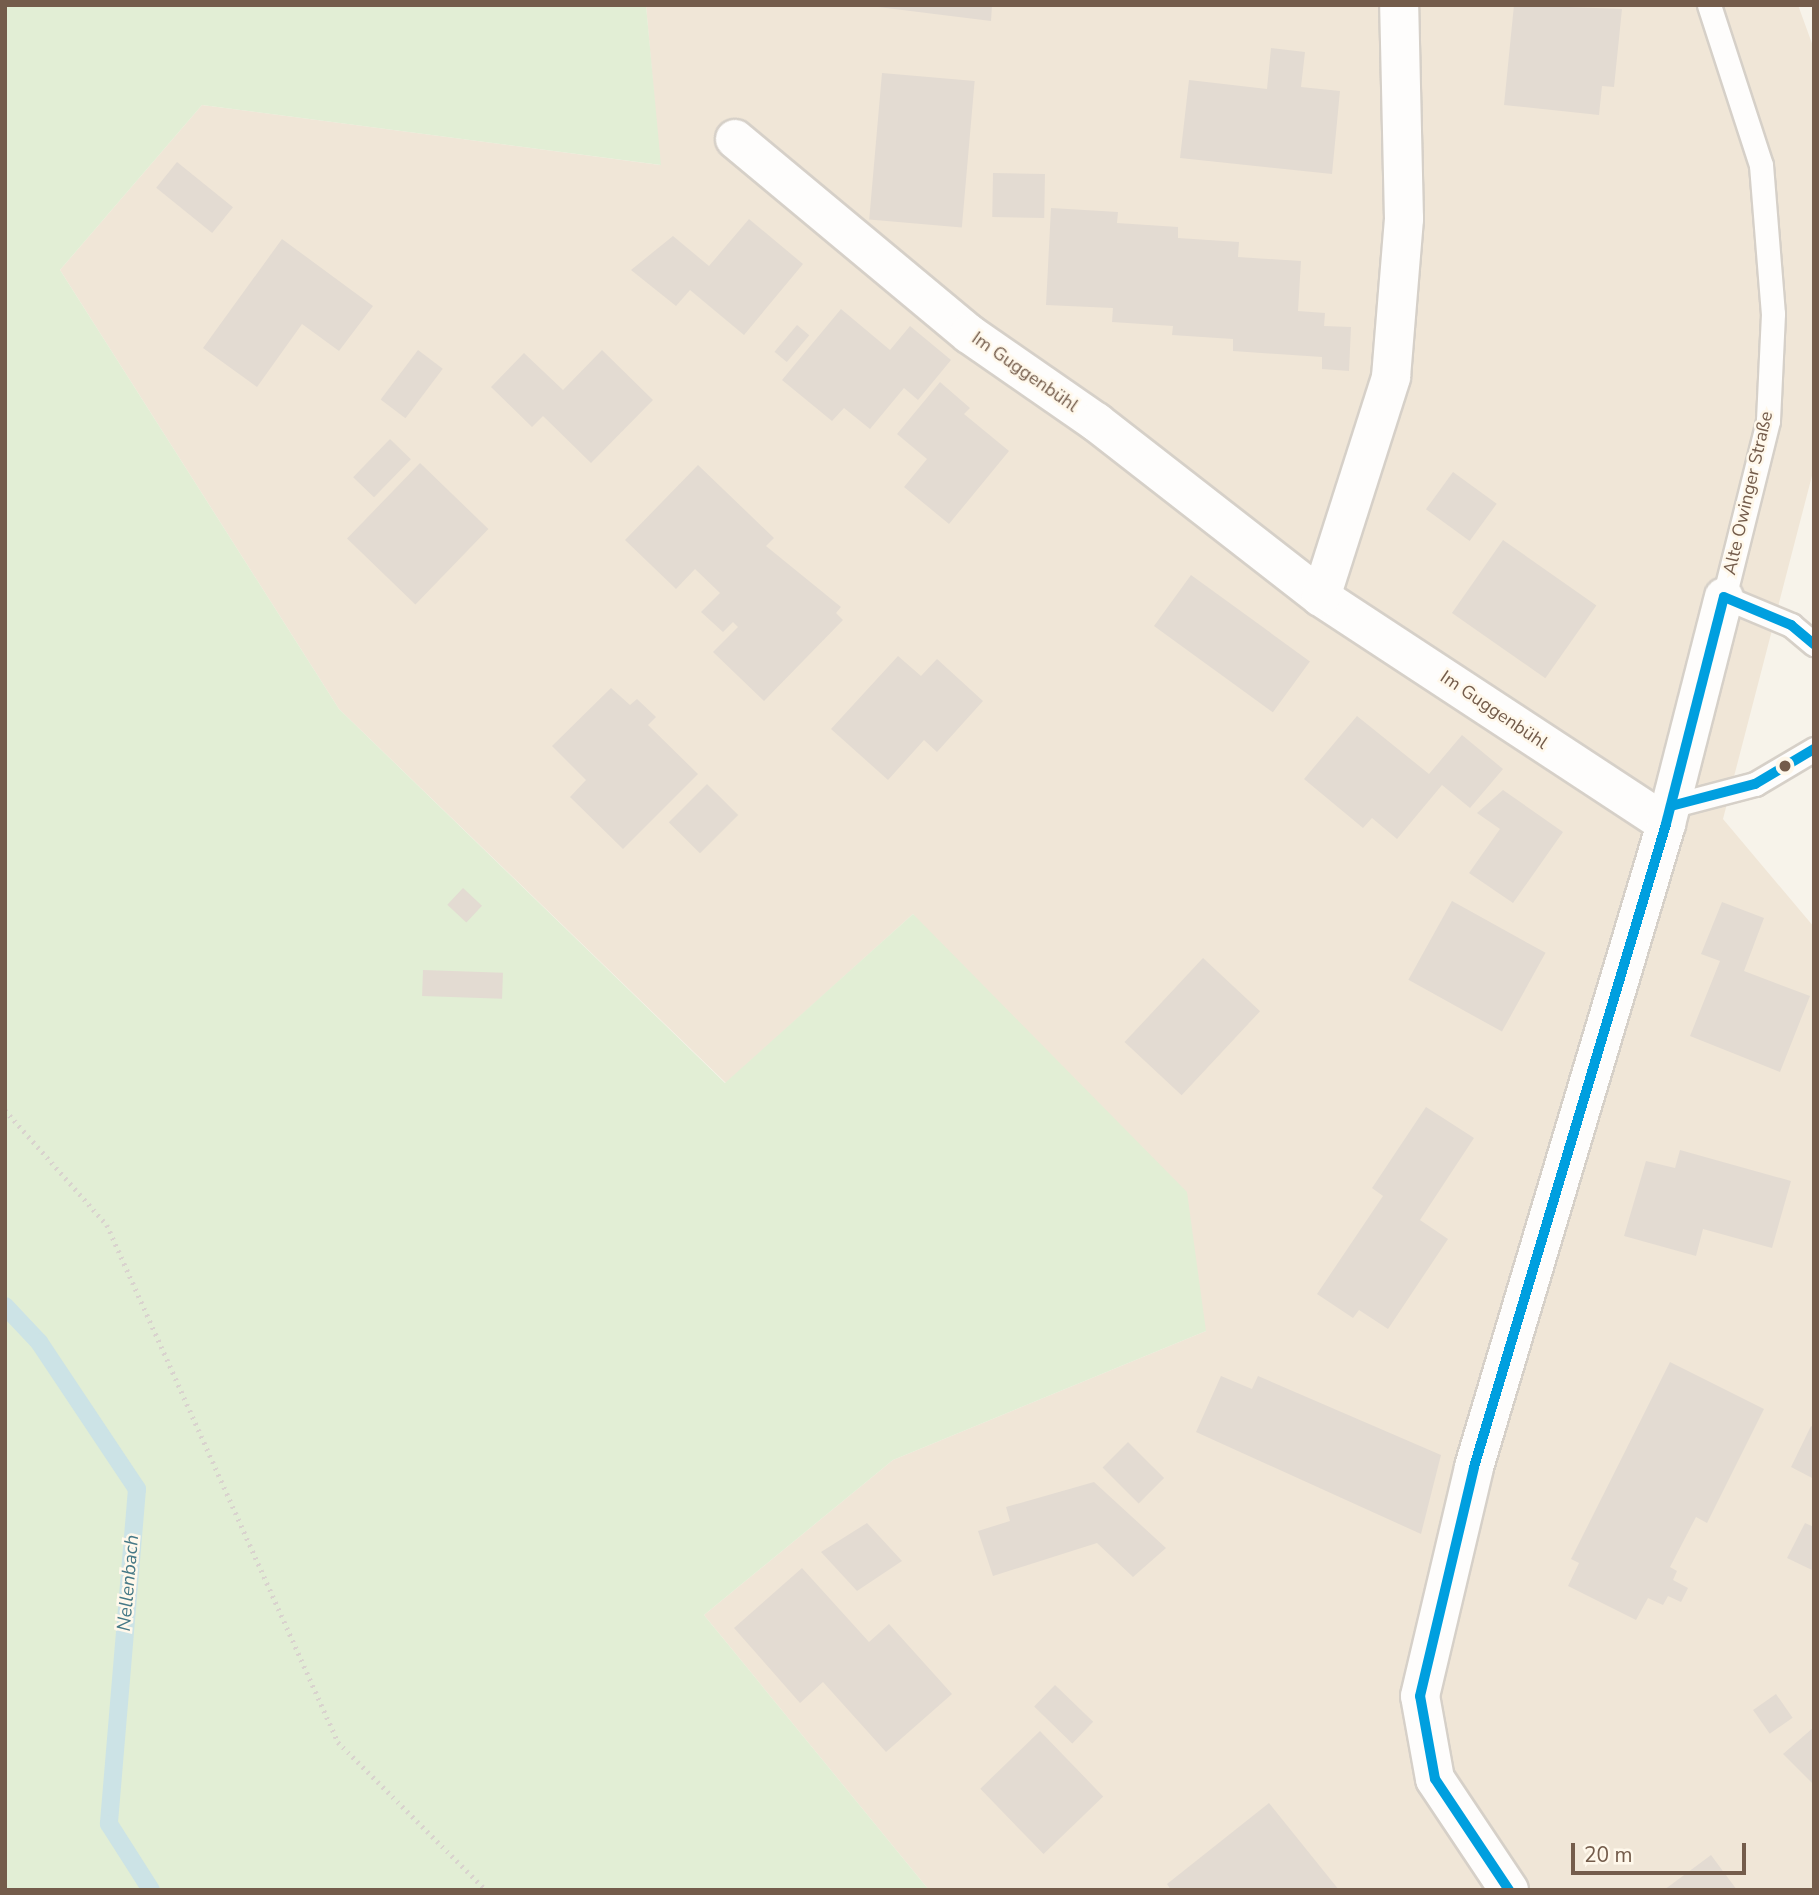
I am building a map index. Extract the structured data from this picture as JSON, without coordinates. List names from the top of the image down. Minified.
{"streets":{"street":["Im Guggenbühl","Alte Owinger Straße"]},"crossings":[["Im Guggenbühl","Alte Owinger Straße"]],"water":["Nellenbach"],"scale_bar":"20 m"}
